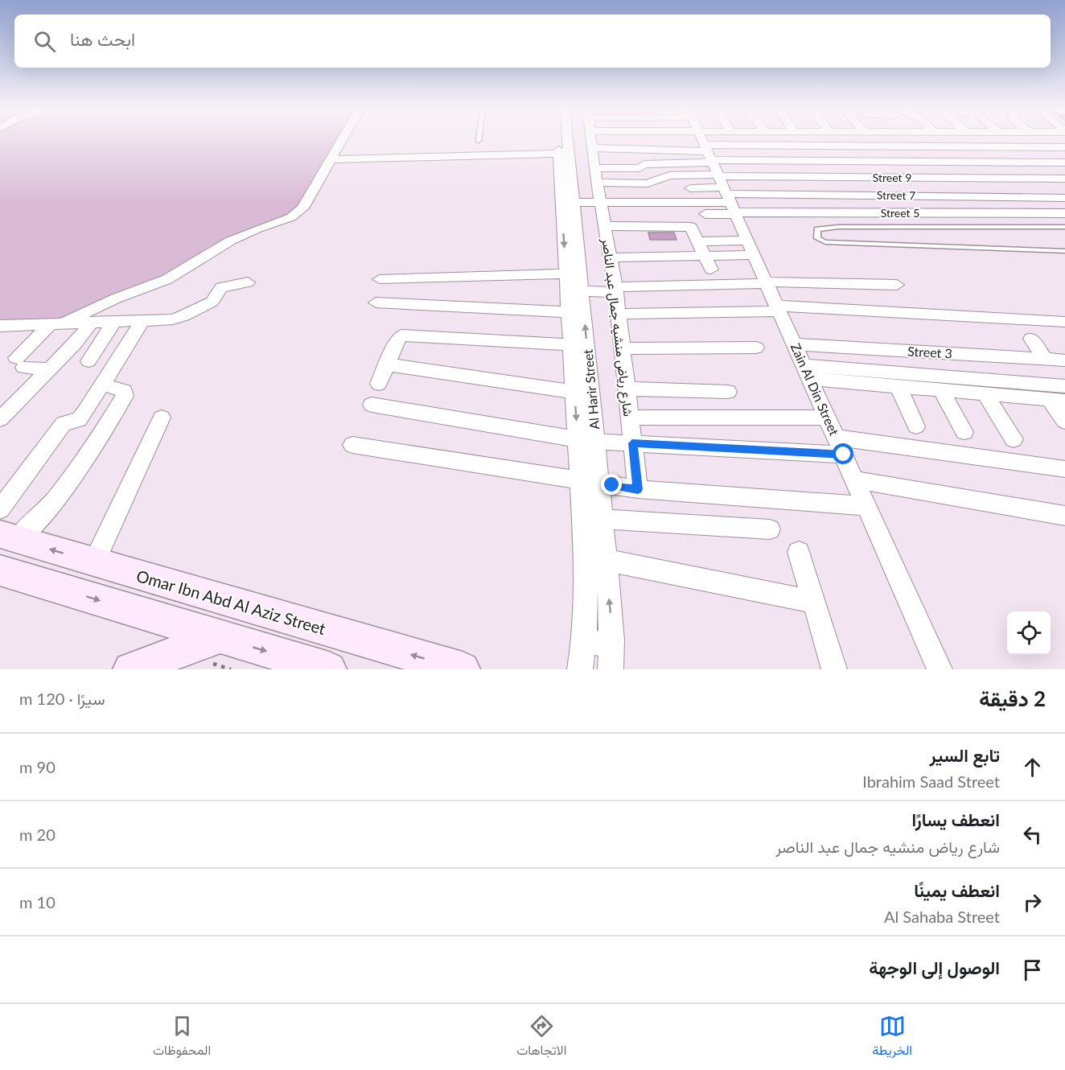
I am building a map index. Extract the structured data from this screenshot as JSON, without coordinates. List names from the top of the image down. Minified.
{"streets":{"main road":["Omar Ibn Abd Al Aziz Street"],"street":["Street 9","Street 7","Street 5","شارع رياض منشيه جمال عبد الناصر","Street 3","Al Harir Street","Zain Al Din Street"]},"crossings":[["Street 9","Street 7"],["Street 9","Street 5"],["Street 9","Zain Al Din Street"],["Street 7","Street 5"],["Street 7","Zain Al Din Street"],["Street 5","Zain Al Din Street"],["شارع رياض منشيه جمال عبد الناصر","Al Harir Street"],["Street 3","Zain Al Din Street"]],"page":{"search":"ابحث هنا","heading":["2 دقيقة","سيرًا · 120 m"],"list":[["تابع السير","Ibrahim Saad Street","90 m"],["انعطف يسارًا","شارع رياض منشيه جمال عبد الناصر","20 m"],["انعطف يمينًا","Al Sahaba Street","10 m"],"الوصول إلى الوجهة"],"nav":["الخريطة","الاتجاهات","المحفوظات"]}}
